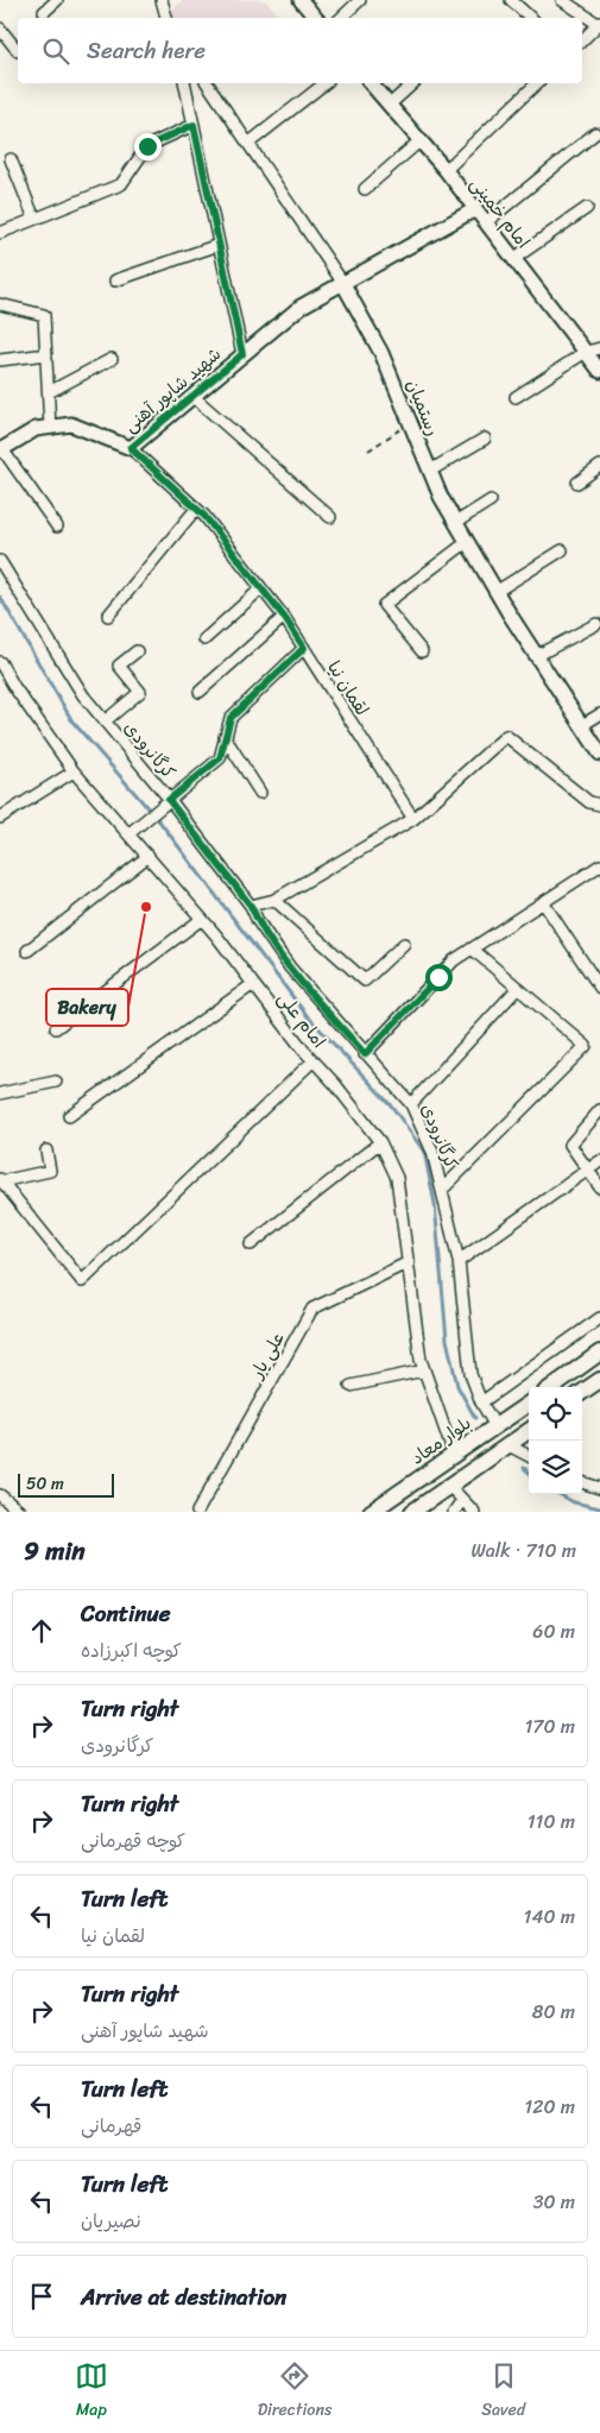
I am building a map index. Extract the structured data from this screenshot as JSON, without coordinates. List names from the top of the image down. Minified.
{"streets":{"main road":["بلوار معاد"],"street":["امام خمینی","شهید شاپور آهنی","رستمیان","لقمان نیا","کرگانرودی","امام علی","علی یار"]},"crossings":[["امام خمینی","شهید شاپور آهنی"],["شهید شاپور آهنی","رستمیان"],["شهید شاپور آهنی","لقمان نیا"],["کرگانرودی","بلوار معاد"],["امام علی","علی یار"],["امام علی","بلوار معاد"]],"places":["Bakery"],"scale_bar":"50 m","page":{"search":"Search here","scale":"50 m","heading":["9 min","Walk · 710 m"],"list":[["Continue","کوچه اکبرزاده","60 m"],["Turn right","کرگانرودی","170 m"],["Turn right","کوچه قهرمانی","110 m"],["Turn left","لقمان نیا","140 m"],["Turn right","شهید شاپور آهنی","80 m"],["Turn left","قهرمانی","120 m"],["Turn left","نصیریان","30 m"],"Arrive at destination"],"nav":["Map","Directions","Saved"]}}
